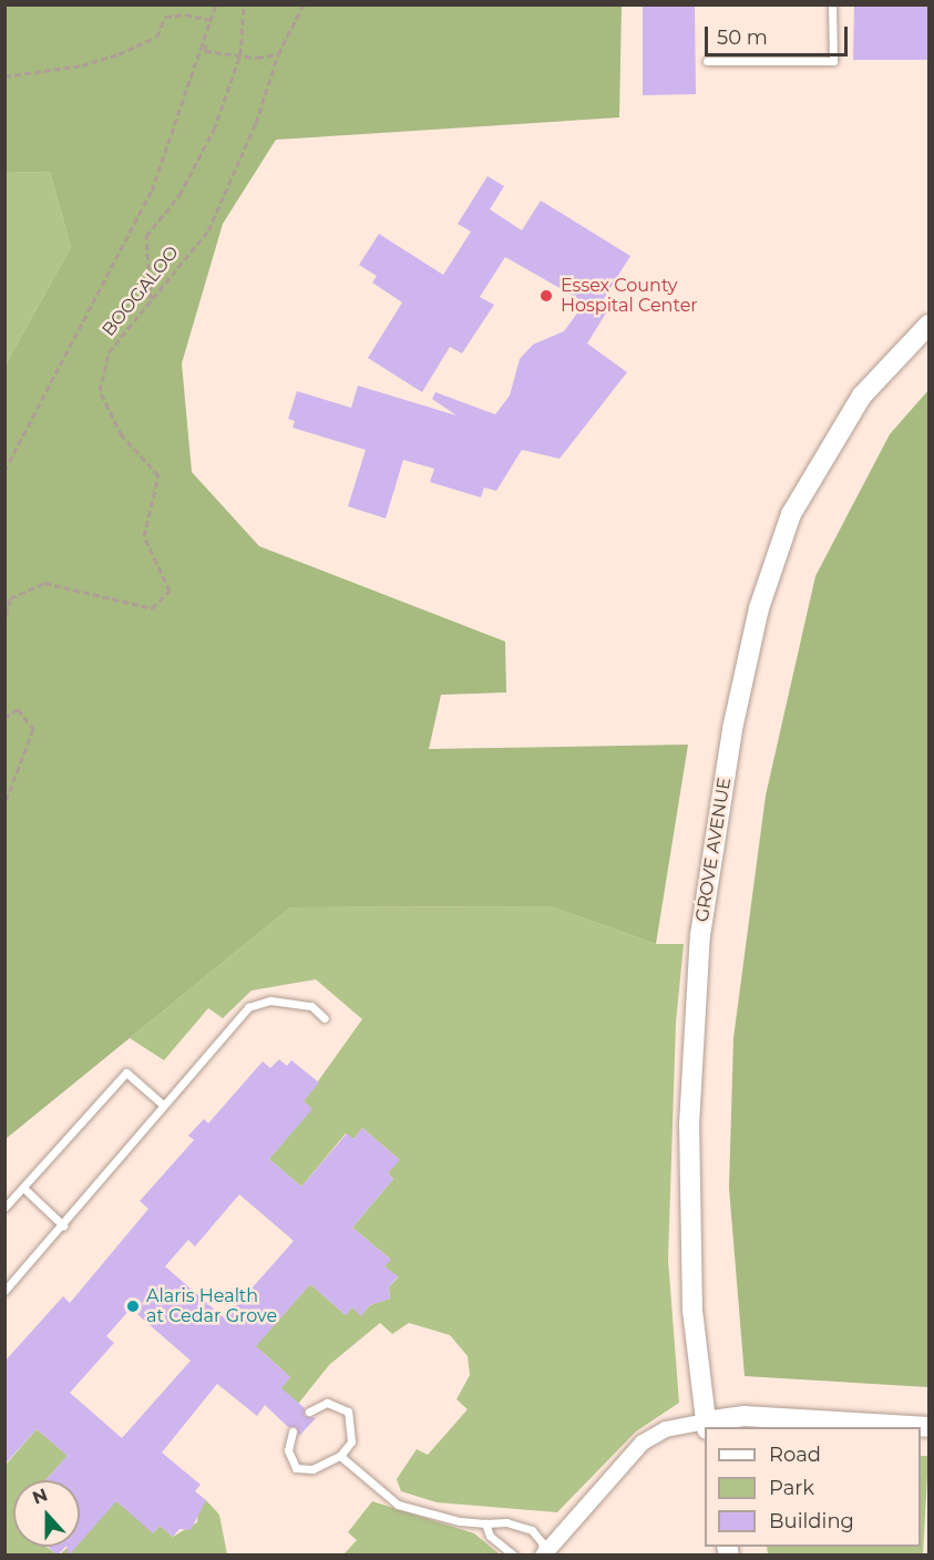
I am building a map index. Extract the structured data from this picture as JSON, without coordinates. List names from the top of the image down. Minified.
{"streets":{"street":["GROVE AVENUE"],"path":["BOOGALOO"]},"places":["Essex County Hospital Center","Alaris Health at Cedar Grove"],"legend":["Road","Park","Building"],"scale_bar":"50 m","north":"top"}
